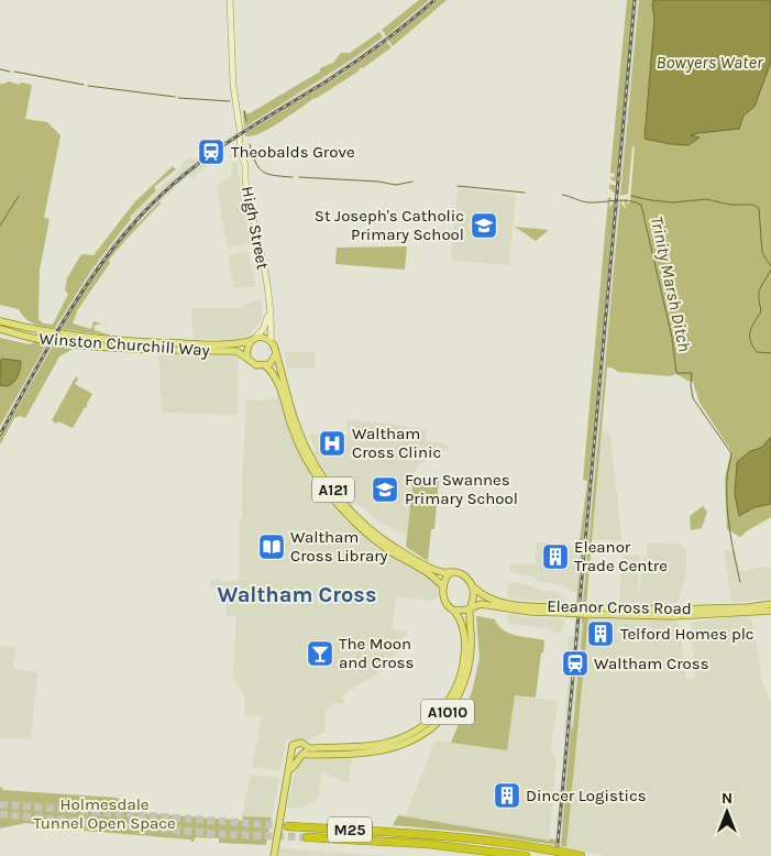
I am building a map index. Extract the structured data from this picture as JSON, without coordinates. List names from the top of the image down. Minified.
{"streets":{"highway":["M25"],"main road":["High Street","Winston Churchill Way","A121","Eleanor Cross Road","A1010"]},"crossings":[["High Street","Winston Churchill Way"],["High Street","A121"],["Winston Churchill Way","A121"],["A121","Eleanor Cross Road"],["A121","A1010"],["Eleanor Cross Road","A1010"]],"districts":["Waltham Cross"],"water":["Bowyers Water","Trinity Marsh Ditch"],"parks":["Holmesdale Tunnel Open Space"],"places":{"station":["Theobalds Grove","Waltham Cross"],"school or university":["St Joseph's Catholic Primary School","Four Swannes Primary School"],"hospital":["Waltham Cross Clinic"],"library":["Waltham Cross Library"],"building":["Eleanor Trade Centre","Telford Homes plc","Dincer Logistics"],"bar":["The Moon and Cross"]},"north":"top"}
